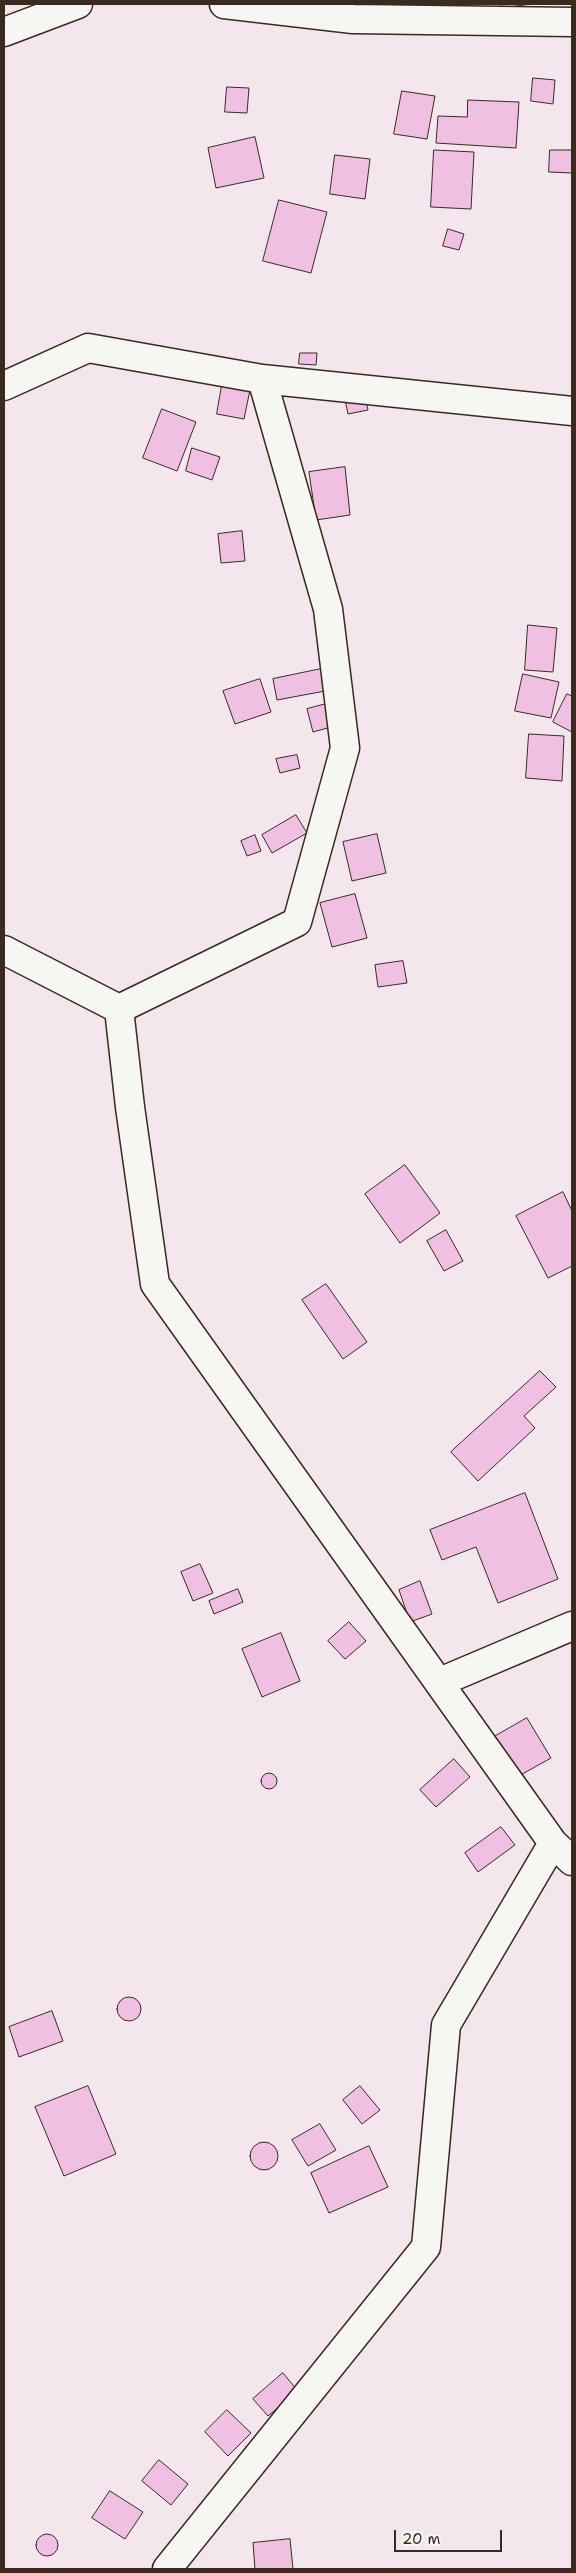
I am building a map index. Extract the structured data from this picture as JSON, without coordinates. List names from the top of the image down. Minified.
{"scale_bar":"20 m"}
